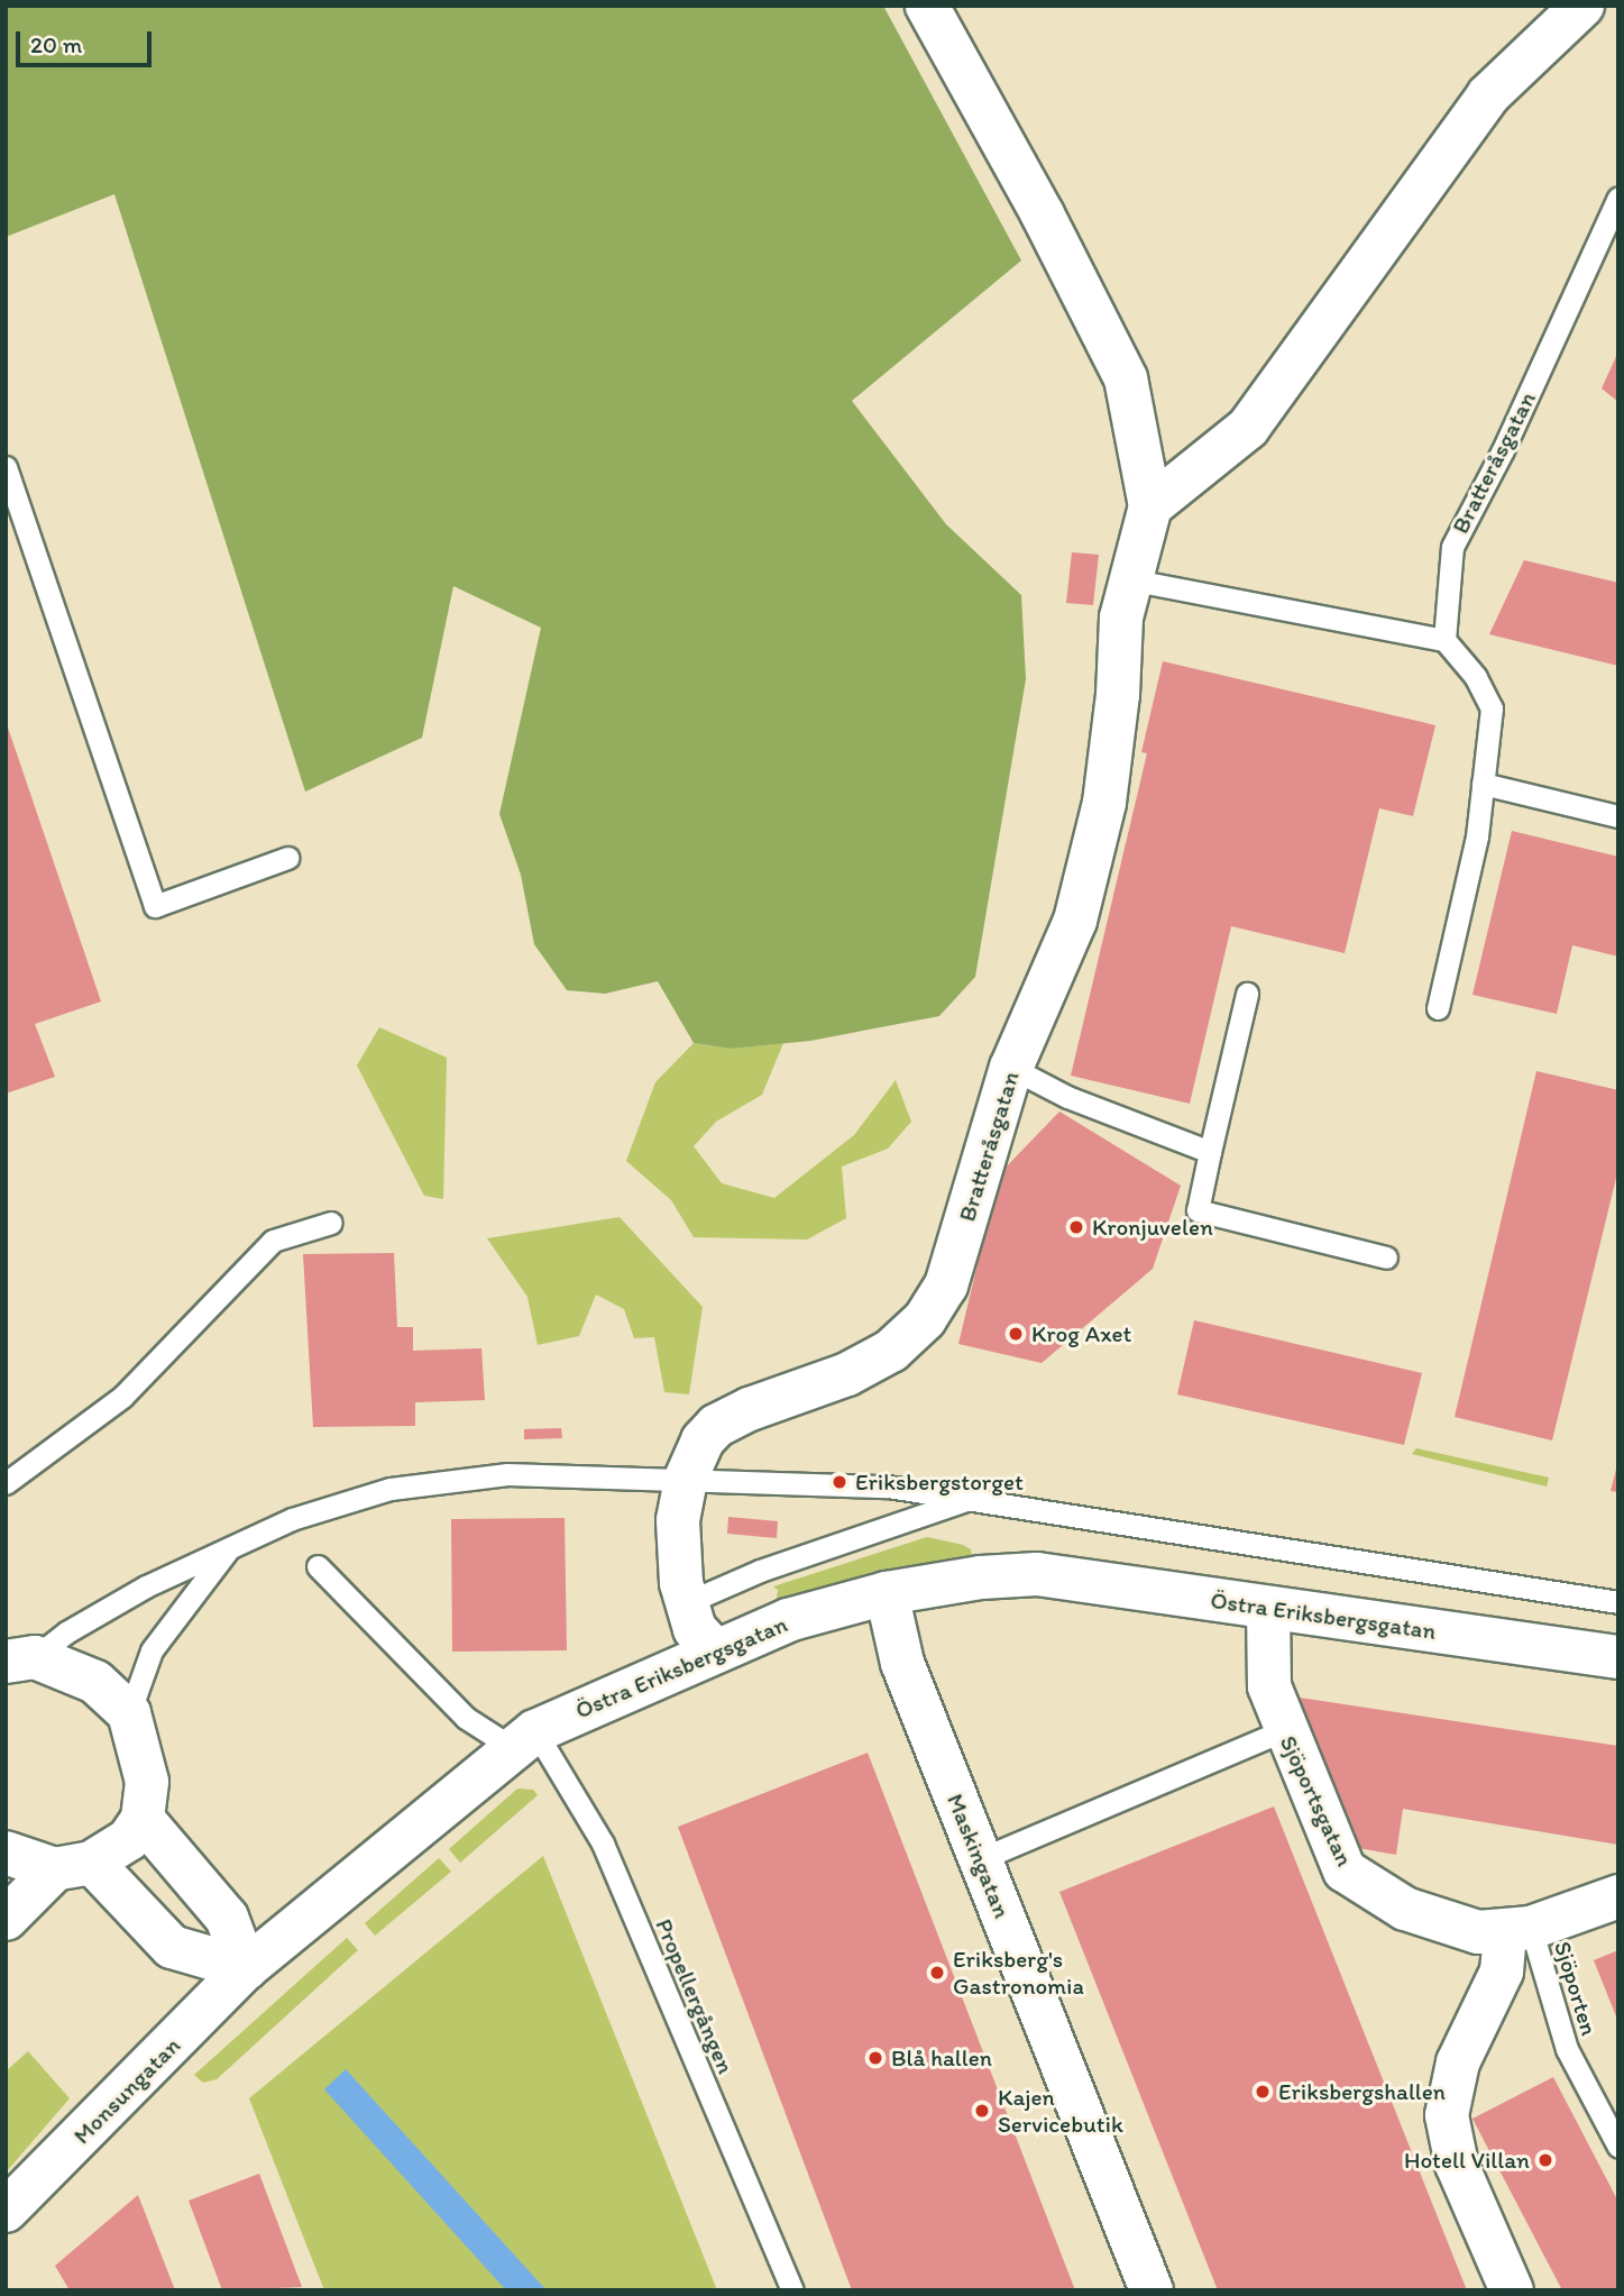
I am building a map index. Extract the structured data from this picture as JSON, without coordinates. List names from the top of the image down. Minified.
{"streets":{"street":["Bratteråsgatan","Östra Eriksbergsgatan","Sjöportsgatan","Maskingatan","Monsungatan"],"lane":["Sjöporten","Propellergången"]},"crossings":[["Bratteråsgatan","Östra Eriksbergsgatan"],["Östra Eriksbergsgatan","Sjöportsgatan"],["Östra Eriksbergsgatan","Maskingatan"],["Östra Eriksbergsgatan","Propellergången"],["Östra Eriksbergsgatan","Monsungatan"],["Sjöportsgatan","Sjöporten"]],"places":["Kronjuvelen","Krog Axet","Eriksbergstorget","Eriksberg's Gastronomia","Blå hallen","Eriksbergshallen","Kajen Servicebutik","Hotell Villan"],"scale_bar":"20 m"}
